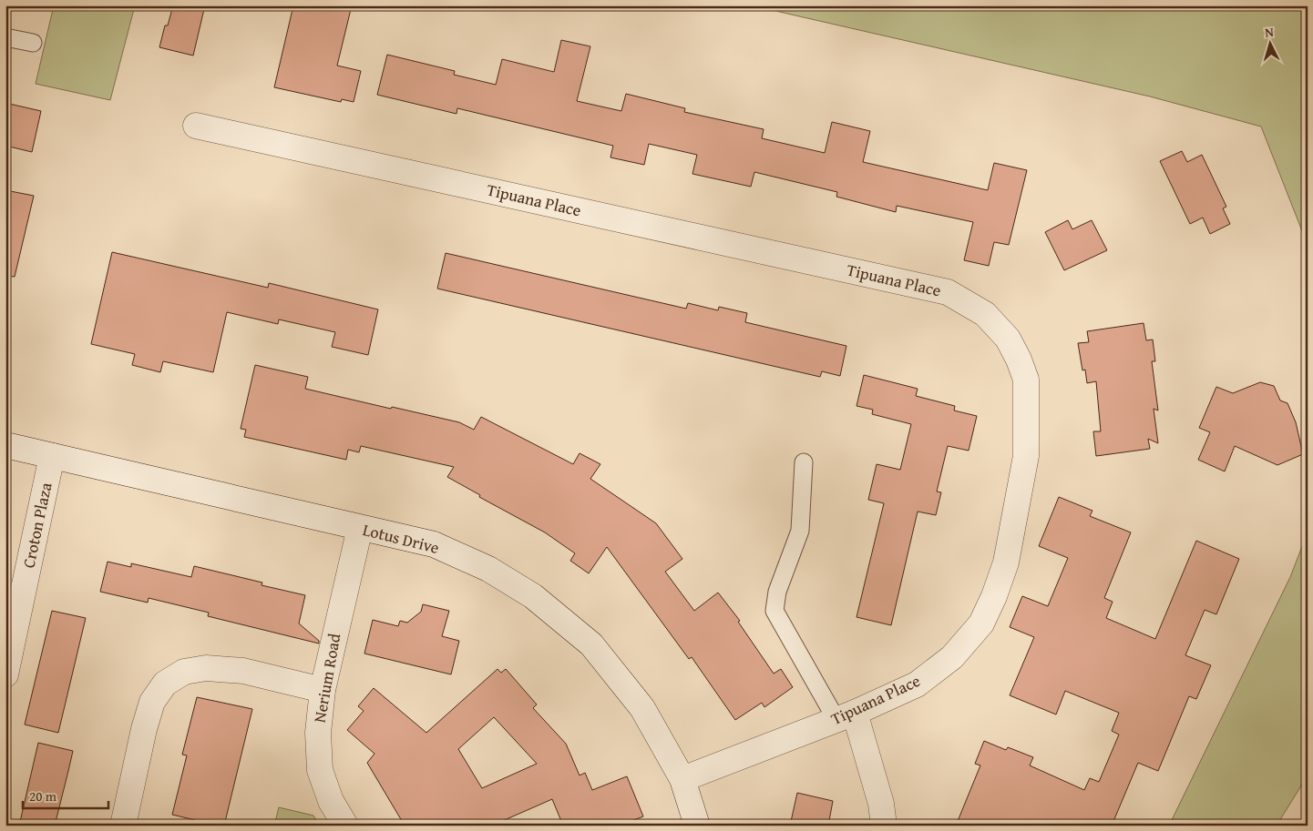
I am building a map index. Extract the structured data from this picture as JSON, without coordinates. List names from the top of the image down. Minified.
{"streets":{"street":["Tipuana Place","Croton Plaza","Lotus Drive","Nerium Road"]},"crossings":[["Tipuana Place","Lotus Drive"],["Croton Plaza","Lotus Drive"],["Lotus Drive","Nerium Road"]],"scale_bar":"20 m","north":"top"}
